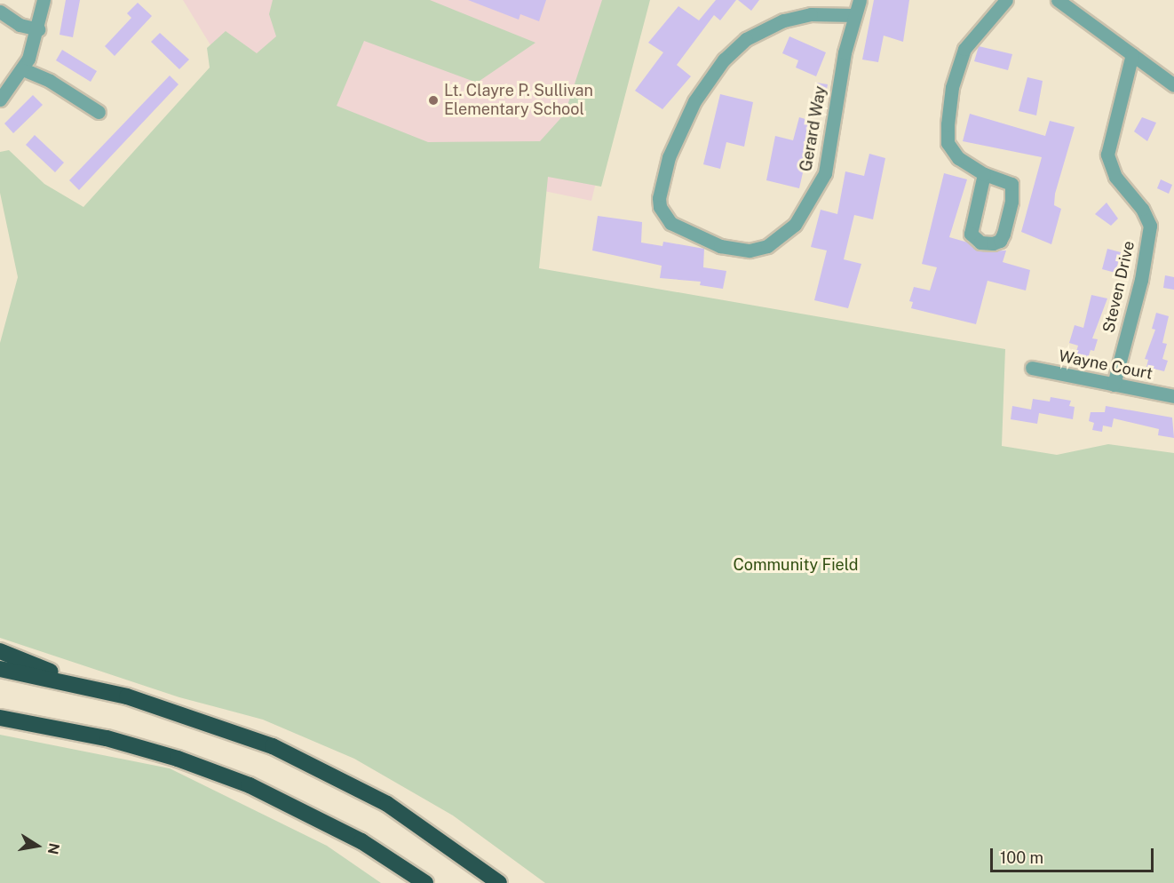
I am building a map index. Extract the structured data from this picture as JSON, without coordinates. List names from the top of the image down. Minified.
{"streets":{"street":["Gerard Way","Steven Drive","Wayne Court"]},"crossings":[["Steven Drive","Wayne Court"]],"parks":["Community Field"],"places":["Lt. Clayre P. Sullivan Elementary School"],"scale_bar":"100 m","north":"right"}
